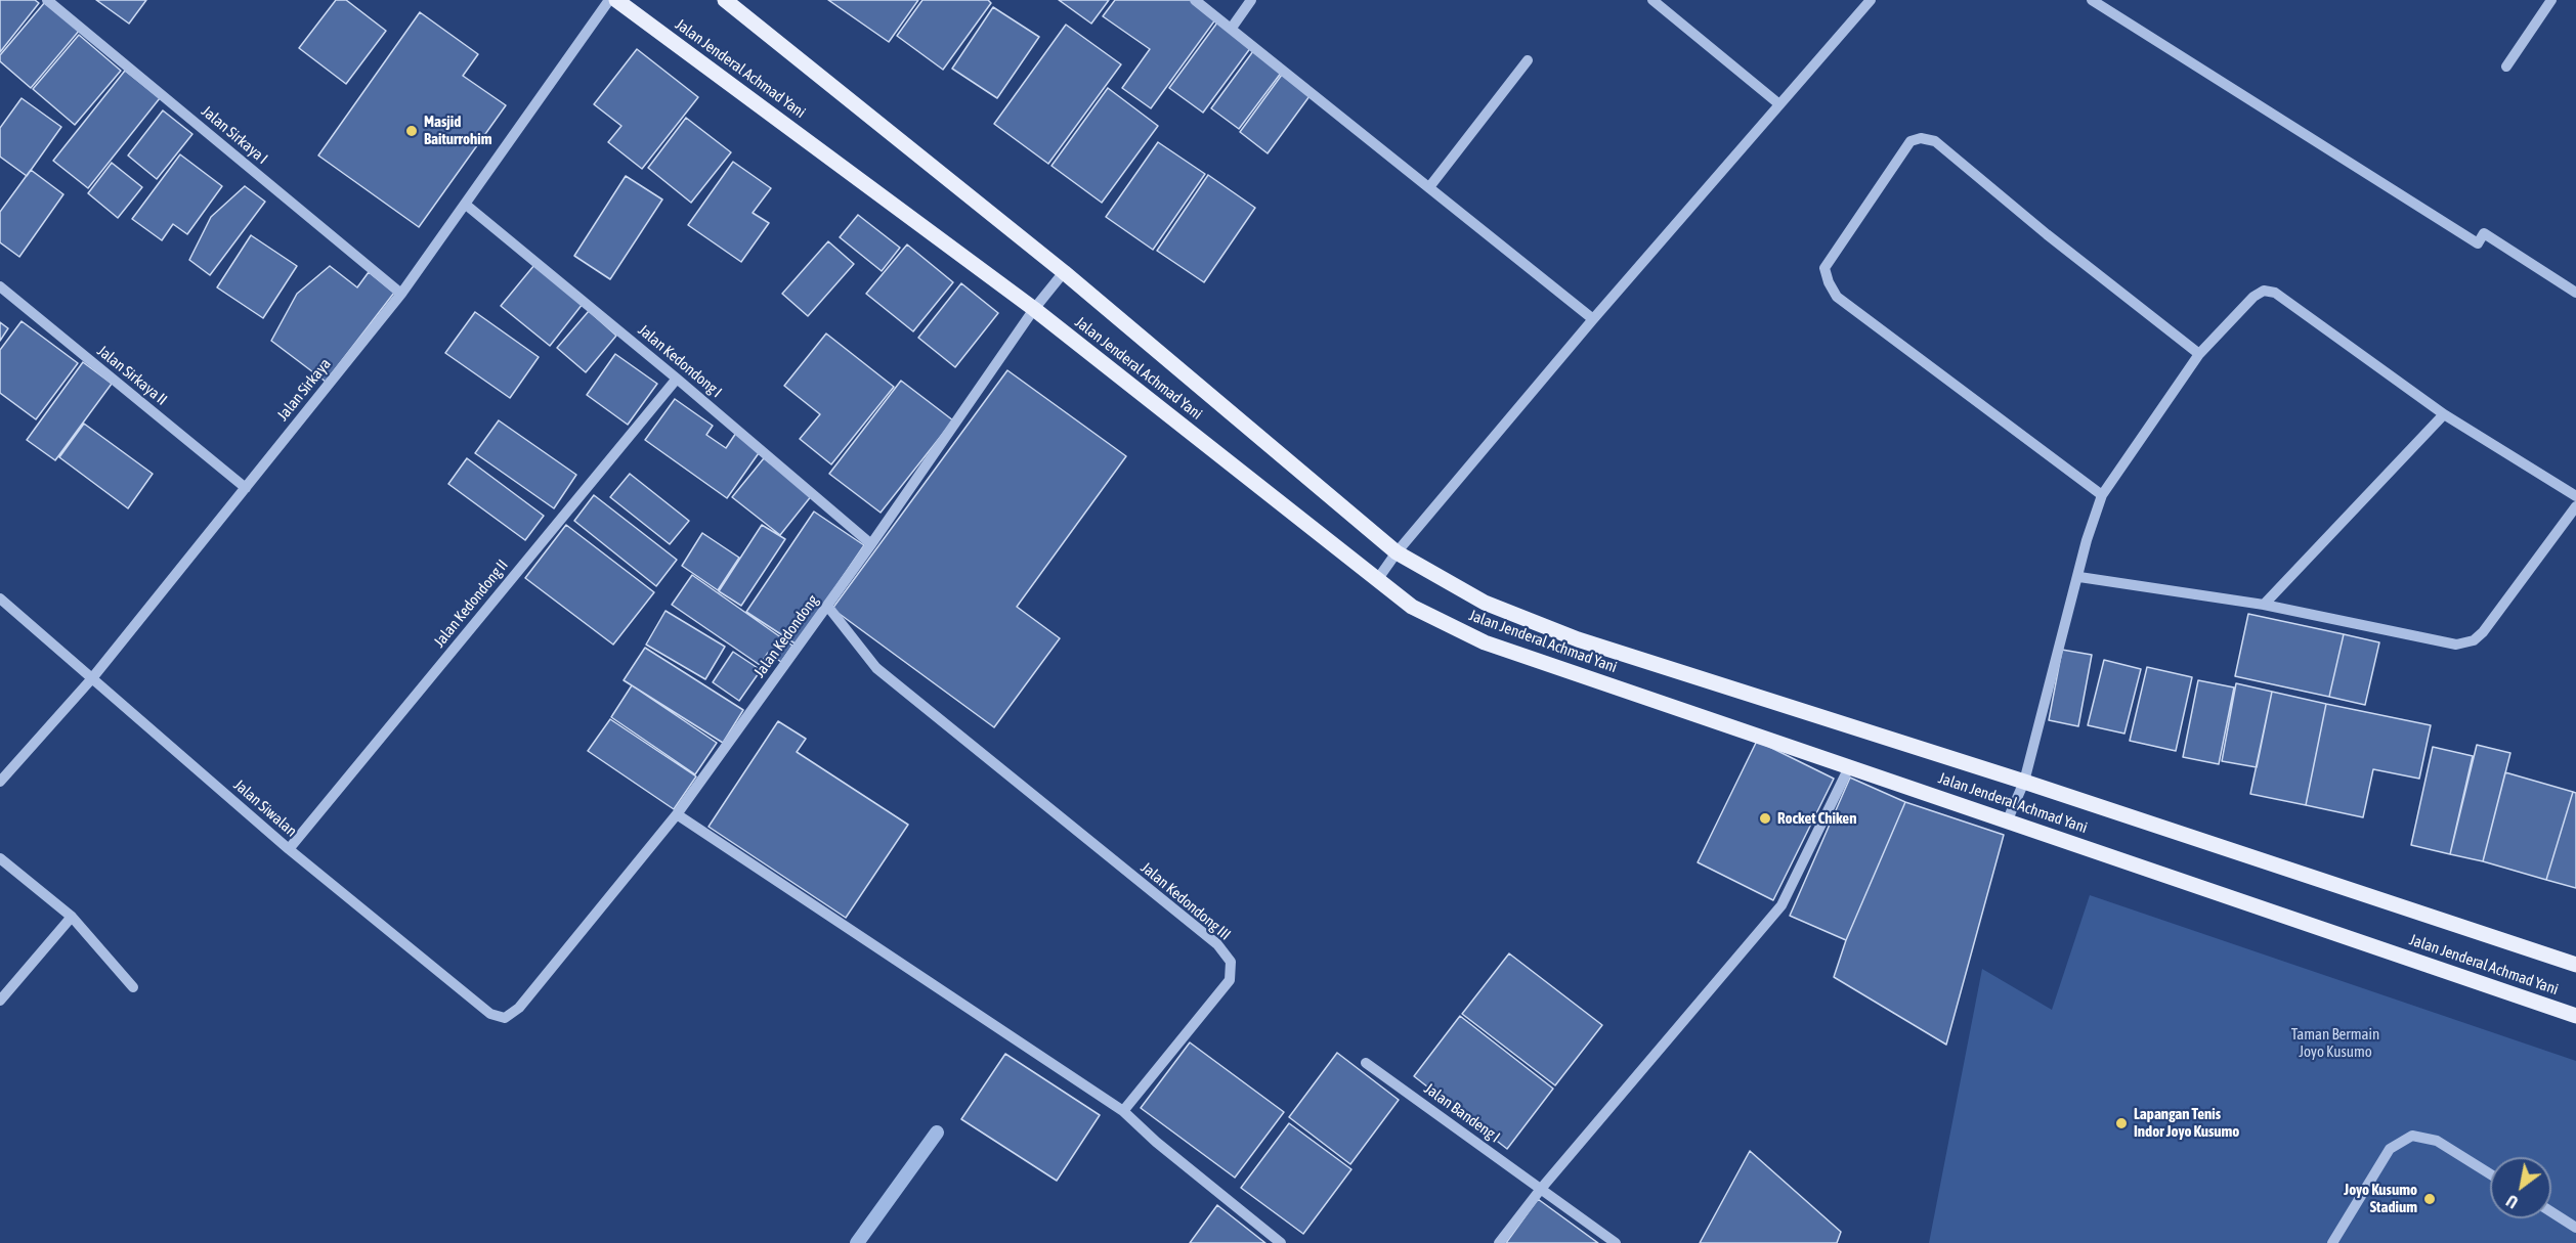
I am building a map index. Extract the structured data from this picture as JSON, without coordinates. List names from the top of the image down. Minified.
{"streets":{"main road":["Jalan Jenderal Achmad Yani"],"street":["Jalan Sirkaya I","Jalan Kedondong I","Jalan Sirkaya II","Jalan Sirkaya","Jalan Kedondong II","Jalan Kedondong","Jalan Siwalan","Jalan Kedondong III","Jalan Bandeng I"]},"crossings":[["Jalan Jenderal Achmad Yani","Jalan Kedondong"],["Jalan Sirkaya I","Jalan Sirkaya"],["Jalan Kedondong I","Jalan Sirkaya"],["Jalan Kedondong I","Jalan Kedondong II"],["Jalan Kedondong I","Jalan Kedondong"],["Jalan Sirkaya II","Jalan Sirkaya"],["Jalan Sirkaya","Jalan Siwalan"],["Jalan Kedondong II","Jalan Siwalan"],["Jalan Kedondong","Jalan Siwalan"],["Jalan Kedondong","Jalan Kedondong III"]],"parks":["Taman Bermain Joyo Kusumo"],"places":["Masjid Baiturrohim","Rocket Chiken","Lapangan Tenis Indor Joyo Kusumo","Joyo Kusumo Stadium"],"north":"bottom left"}
